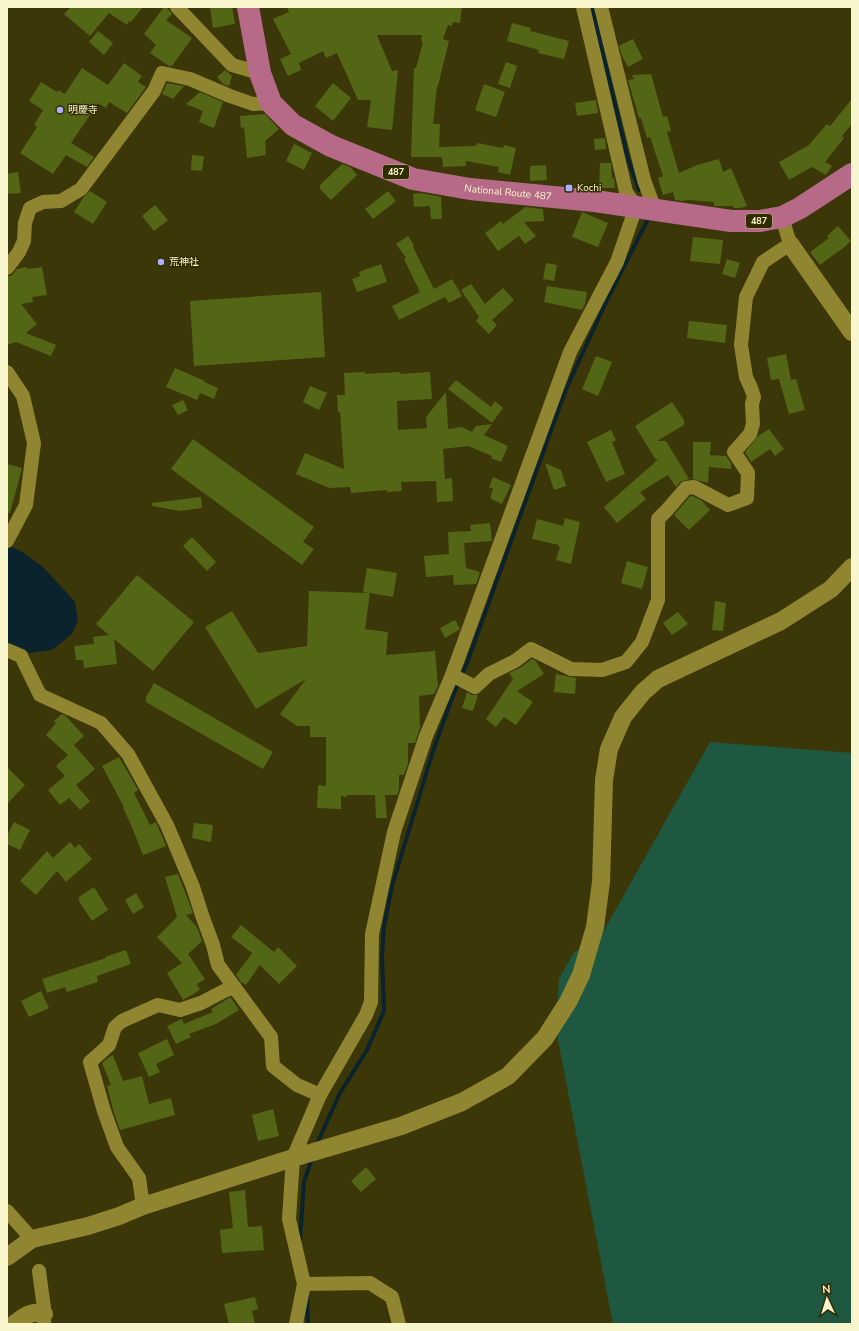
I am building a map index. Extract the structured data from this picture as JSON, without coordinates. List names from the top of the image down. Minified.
{"streets":{"highway":["487","National Route 487"]},"places":{"other":["明慶寺","荒神社"],"transit":["Kochi"]},"north":"top"}
